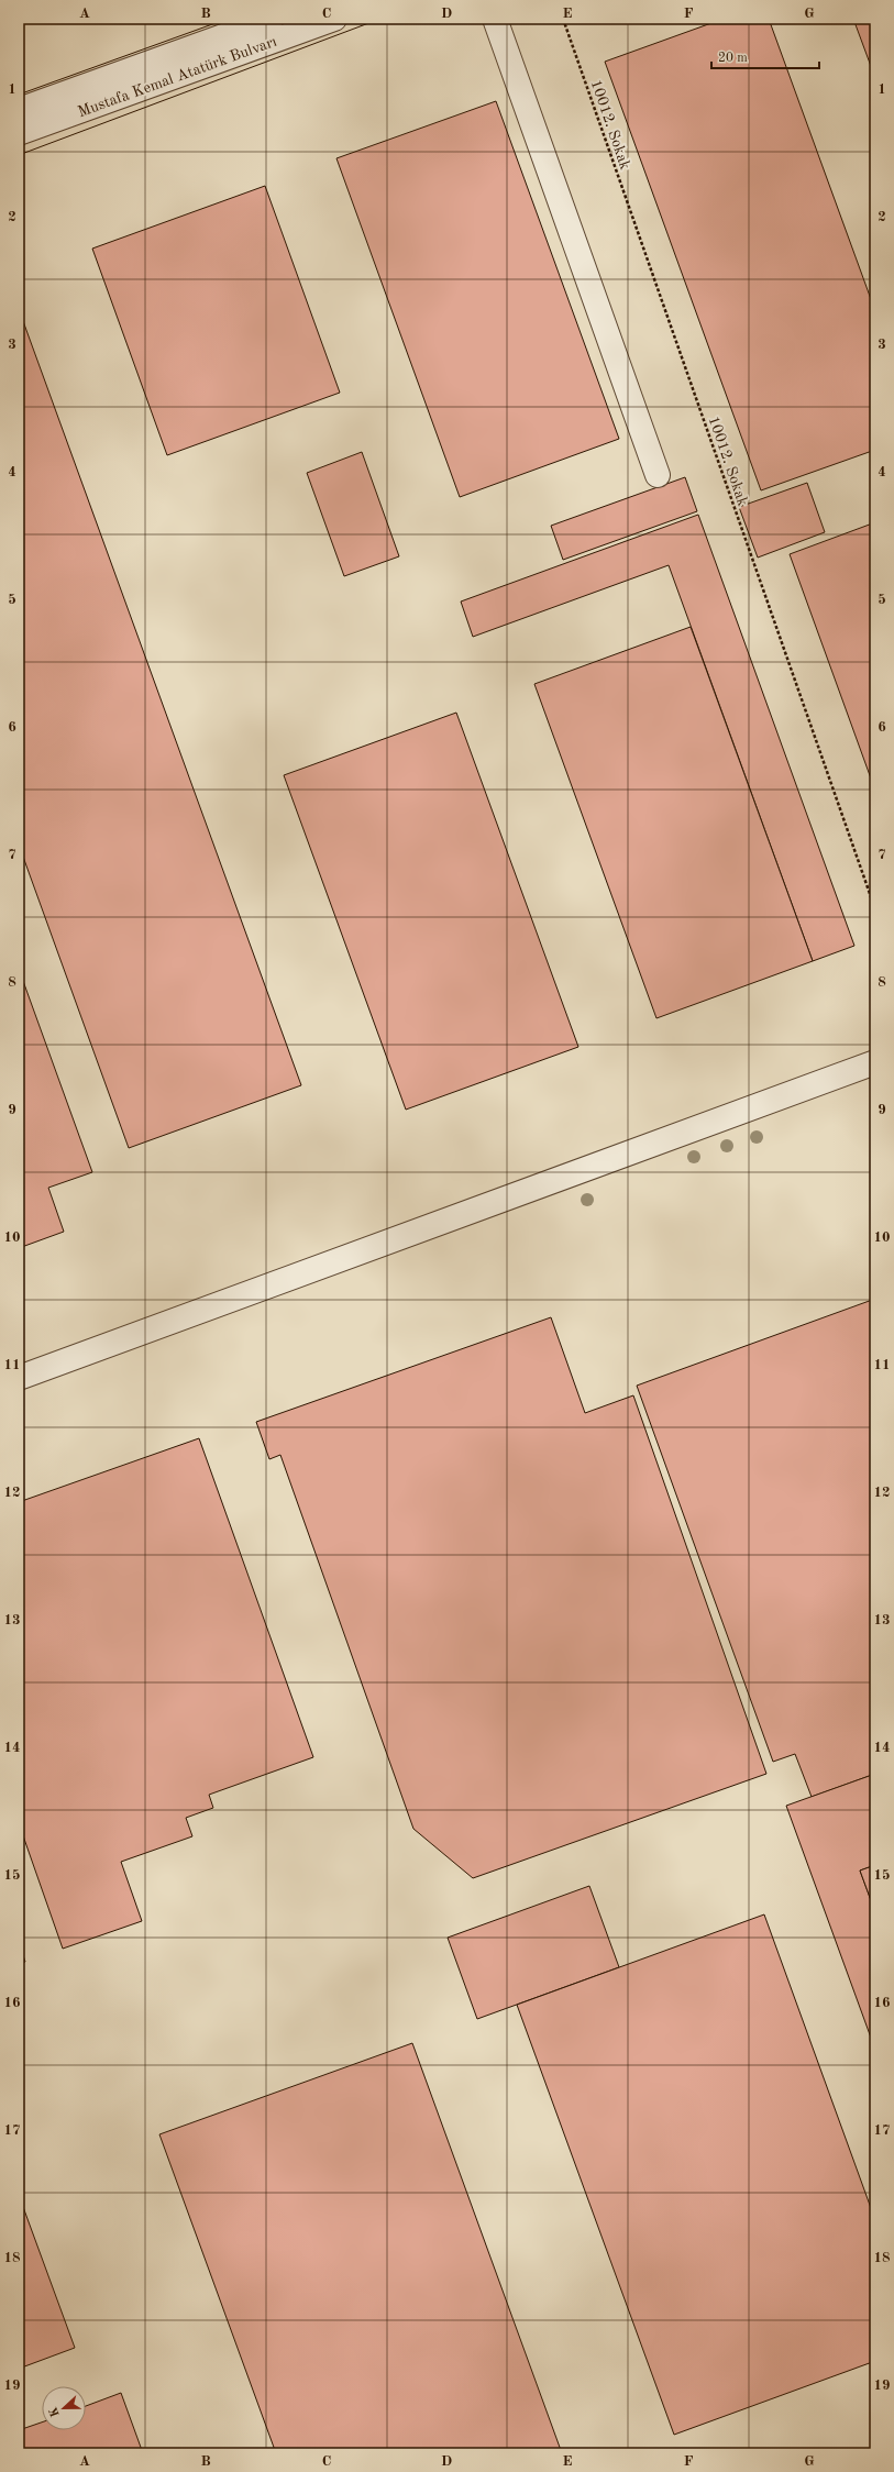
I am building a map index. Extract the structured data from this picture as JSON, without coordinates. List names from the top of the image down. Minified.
{"streets":{"street":["Mustafa Kemal Atatürk Bulvarı"],"path":["10012. Sokak"]},"scale_bar":"20 m","north":"left","grid":{"columns":["A","B","C","D","E","F","G"],"rows":["1","2","3","4","5","6","7","8","9","10","11","12","13","14","15","16","17","18","19"]}}
